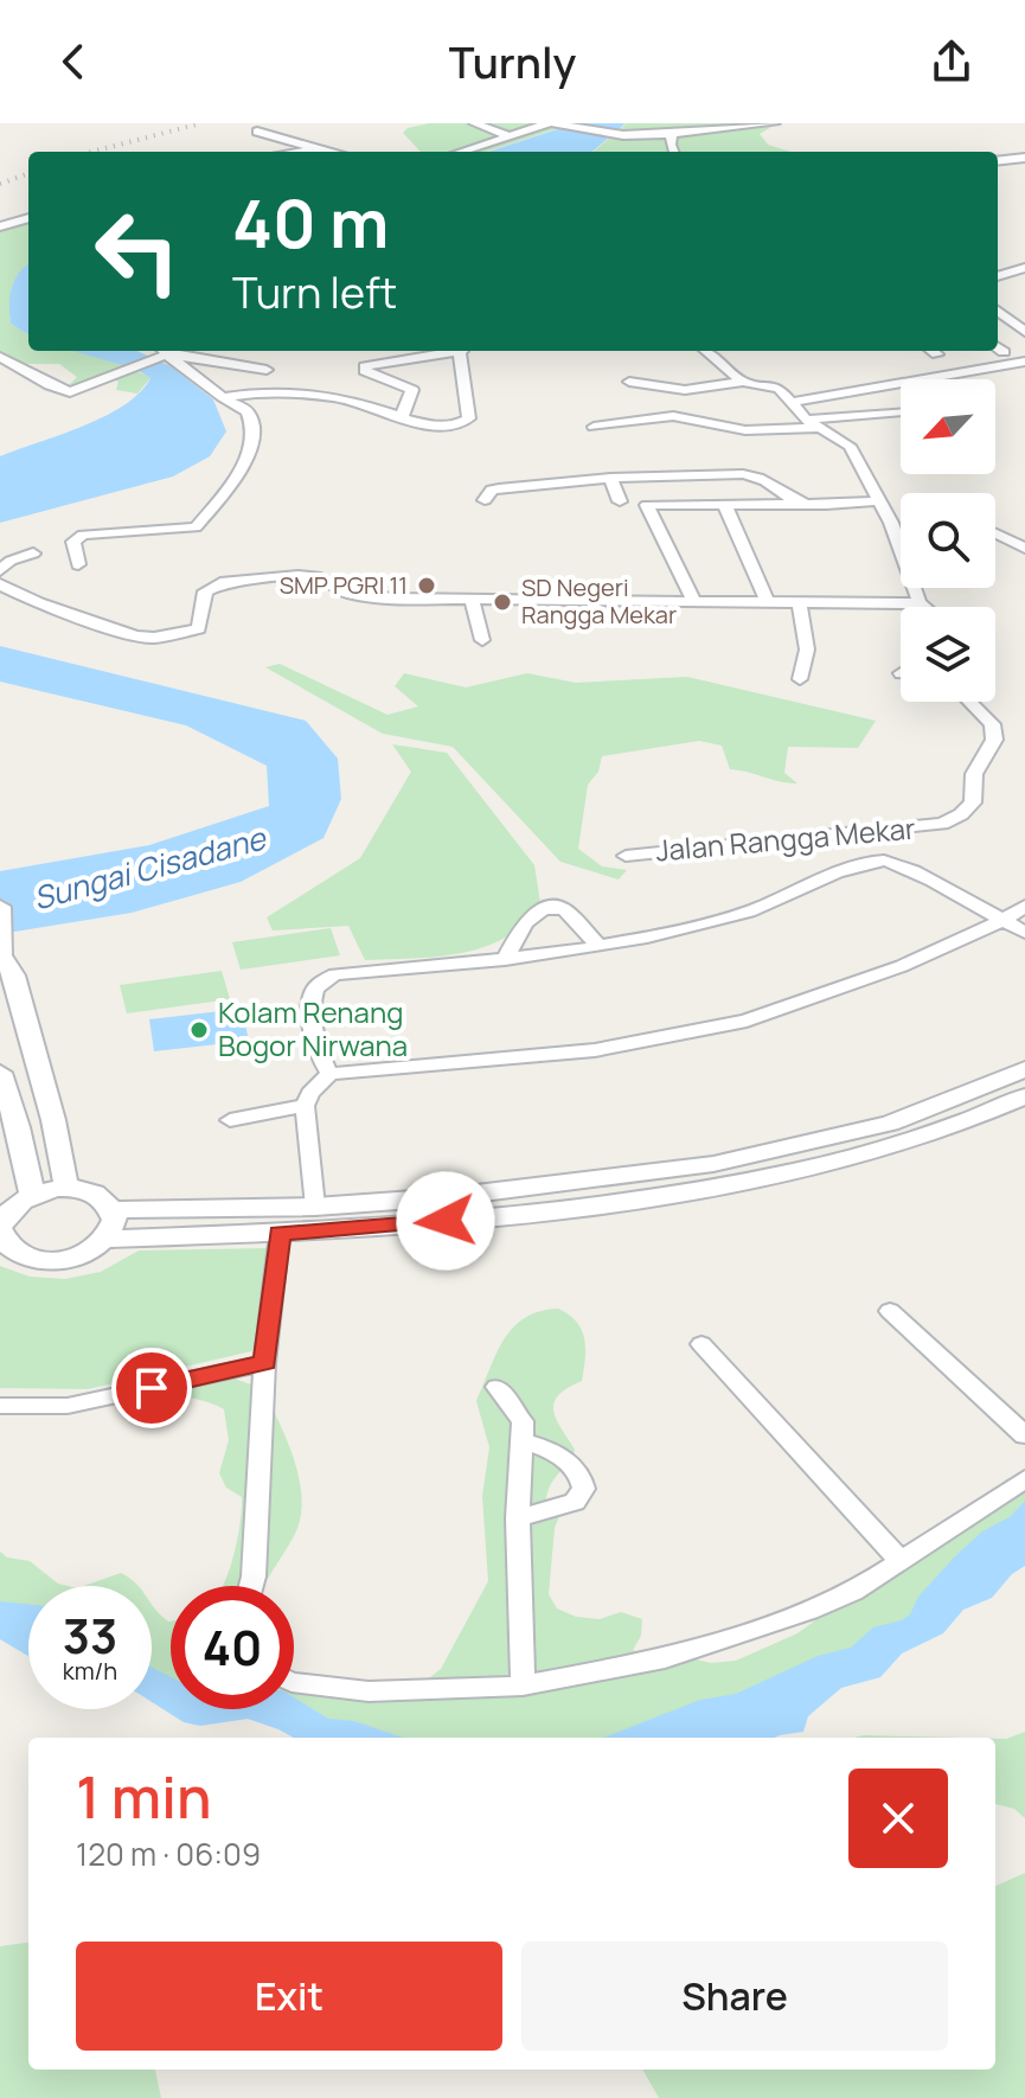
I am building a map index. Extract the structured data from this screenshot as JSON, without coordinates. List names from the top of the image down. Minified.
{"streets":{"street":["Jalan Rangga Mekar"]},"water":["Sungai Cisadane"],"places":["SMP PGRI 11","SD Negeri Rangga Mekar","Kolam Renang Bogor Nirwana"],"north":"bottom left","page":{"header":"Turnly","turn":["40 m","Turn left"],"speed":"33 km/h","limit":"40","heading":["1 min","120 m · 06:09"],"buttons":["Exit","Share"]}}
